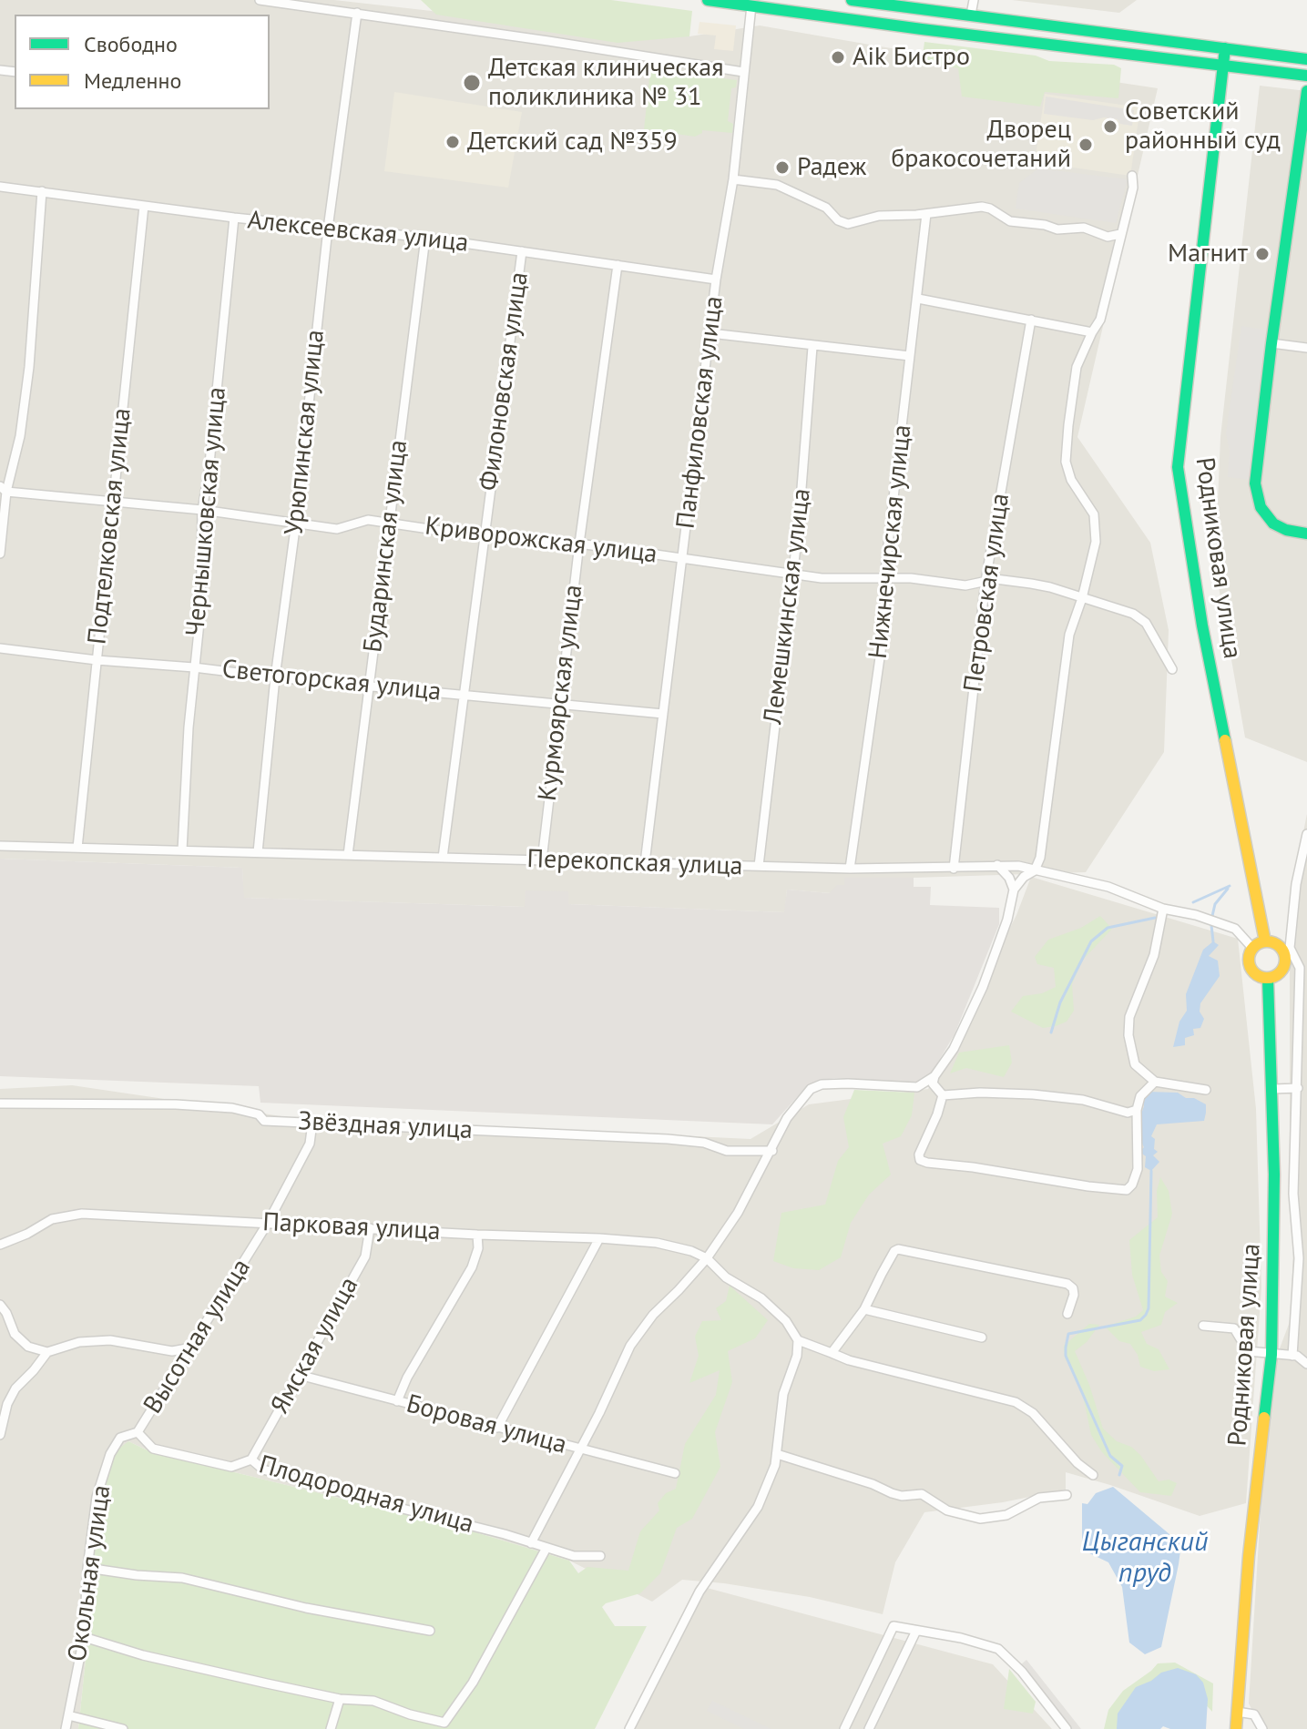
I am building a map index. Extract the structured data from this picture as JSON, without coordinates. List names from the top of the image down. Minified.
{"streets":{"main road":["Родниковая улица"],"street":["Алексеевская улица","Филоновская улица","Панфиловская улица","Урюпинская улица","Чернышковская улица","Подтелковская улица","Криворожская улица","Нижнечирская улица","Бударинская улица","Петровская улица","Лемешкинская улица","Светогорская улица","Курмоярская улица","Перекопская улица","Звёздная улица","Парковая улица","Высотная улица","Ямская улица","Боровая улица","Плодородная улица","Окольная улица"]},"crossings":[["Алексеевская улица","Филоновская улица"],["Алексеевская улица","Панфиловская улица"],["Алексеевская улица","Урюпинская улица"],["Алексеевская улица","Чернышковская улица"],["Алексеевская улица","Подтелковская улица"],["Алексеевская улица","Бударинская улица"],["Алексеевская улица","Курмоярская улица"],["Филоновская улица","Криворожская улица"],["Филоновская улица","Светогорская улица"],["Филоновская улица","Перекопская улица"],["Панфиловская улица","Криворожская улица"],["Панфиловская улица","Светогорская улица"],["Панфиловская улица","Перекопская улица"],["Урюпинская улица","Криворожская улица"],["Урюпинская улица","Светогорская улица"],["Урюпинская улица","Перекопская улица"],["Чернышковская улица","Криворожская улица"],["Чернышковская улица","Светогорская улица"],["Чернышковская улица","Перекопская улица"],["Подтелковская улица","Криворожская улица"],["Подтелковская улица","Светогорская улица"],["Подтелковская улица","Перекопская улица"],["Криворожская улица","Нижнечирская улица"],["Криворожская улица","Бударинская улица"],["Криворожская улица","Петровская улица"],["Криворожская улица","Лемешкинская улица"],["Криворожская улица","Курмоярская улица"],["Нижнечирская улица","Перекопская улица"],["Бударинская улица","Светогорская улица"],["Бударинская улица","Перекопская улица"],["Родниковая улица","Перекопская улица"],["Петровская улица","Перекопская улица"],["Лемешкинская улица","Перекопская улица"],["Светогорская улица","Курмоярская улица"],["Курмоярская улица","Перекопская улица"],["Звёздная улица","Высотная улица"],["Парковая улица","Высотная улица"],["Парковая улица","Ямская улица"],["Высотная улица","Плодородная улица"],["Высотная улица","Окольная улица"],["Ямская улица","Боровая улица"],["Ямская улица","Плодородная улица"],["Плодородная улица","Окольная улица"]],"water":["Цыганский пруд"],"places":["Aik Бистро","Детская клиническая поликлиника № 31","Советский районный суд","Детский сад №359","Дворец бракосочетаний","Радеж","Магнит"],"legend":["Свободно","Медленно"]}
